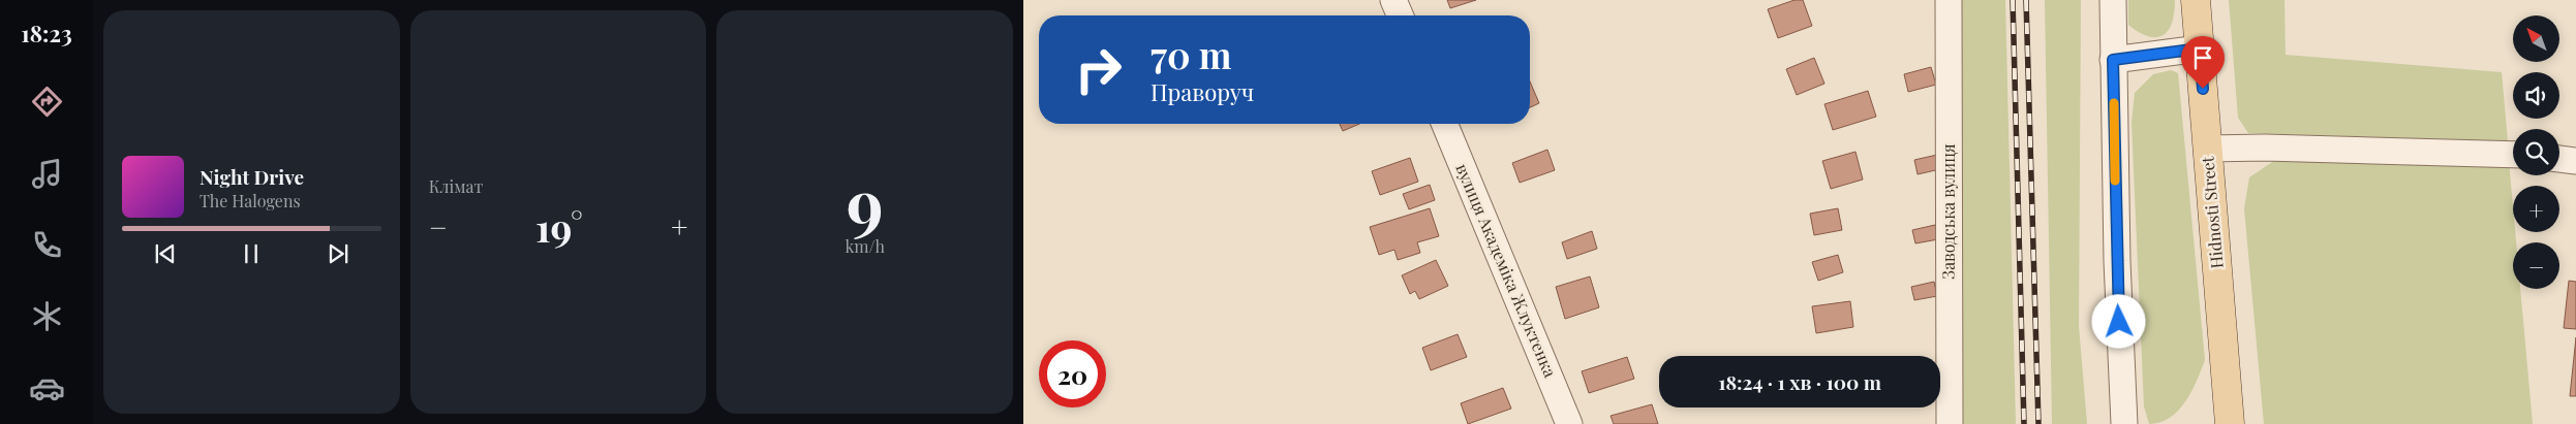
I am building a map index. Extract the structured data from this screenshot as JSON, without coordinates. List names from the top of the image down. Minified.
{"streets":{"main road":["Hidnosti Street"],"street":["Заводська вулиця","вулиця Академіка Жлуктенка"]},"north":"top left","page":{"tabs":"18:23","tile":["Клімат",["9","km/h"]],"map_buttons":["+","−"],"turn":["70 m","Праворуч"],"song":["Night Drive","The Halogens"],"heat":["−","19°","+"],"limit":"20","trip":"18:24 · 1 хв · 100 m"}}
